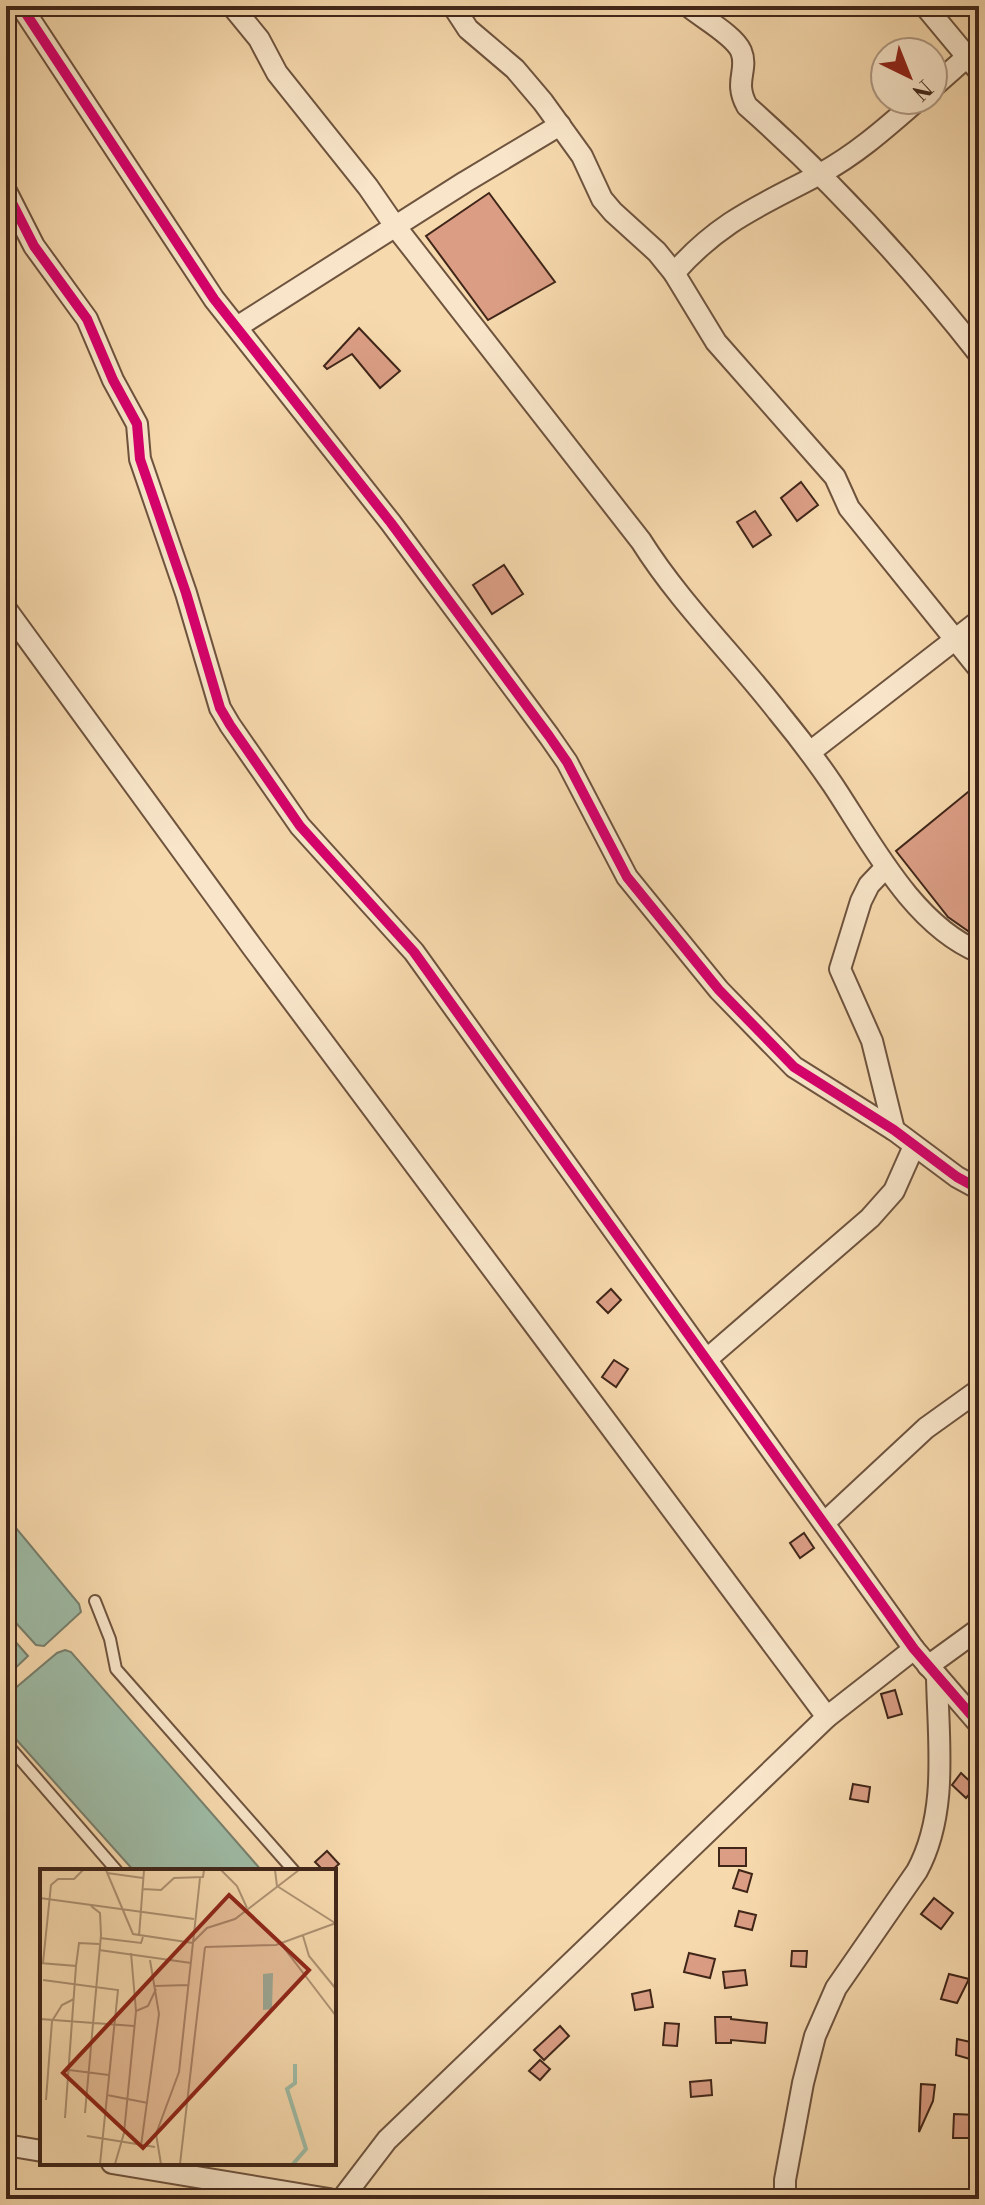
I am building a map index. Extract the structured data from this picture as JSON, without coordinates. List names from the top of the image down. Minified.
{"north":"bottom right"}
